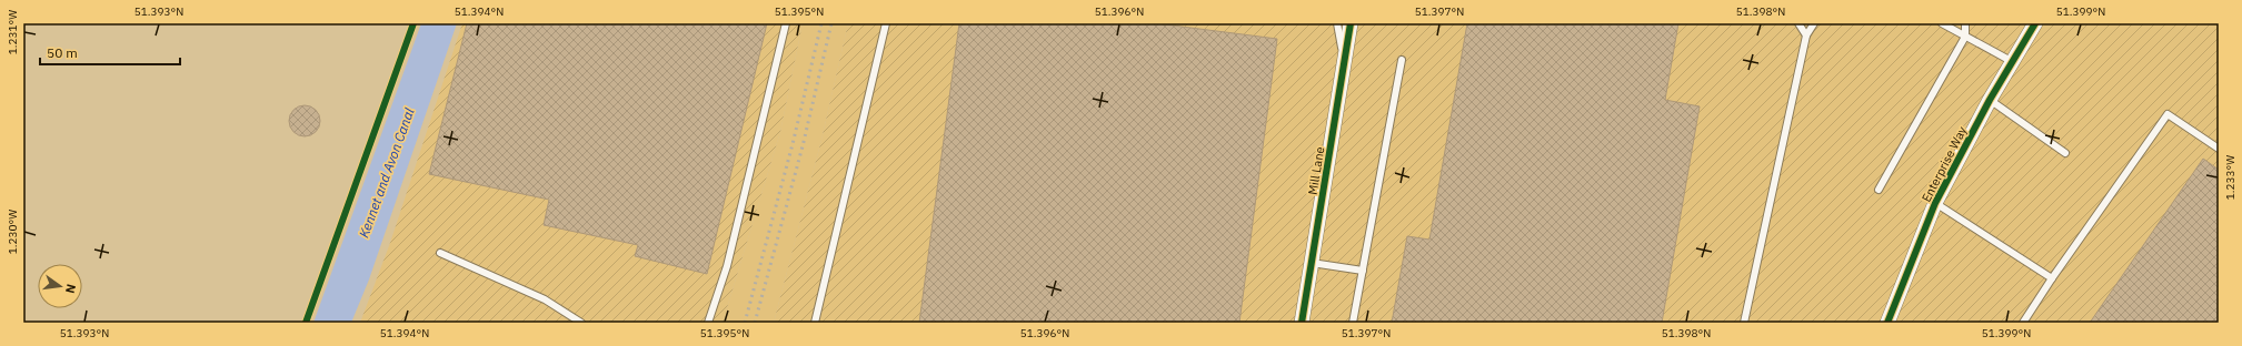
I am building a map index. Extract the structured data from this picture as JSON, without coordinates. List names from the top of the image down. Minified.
{"streets":{"street":["Enterprise Way","Mill Lane"]},"water":["Kennet and Avon Canal"],"scale_bar":"50 m","north":"right","coordinates":["51.393°N","51.394°N","51.395°N","51.396°N","51.397°N","51.398°N","51.399°N","1.231°W","1.233°W","1.230°W"]}
